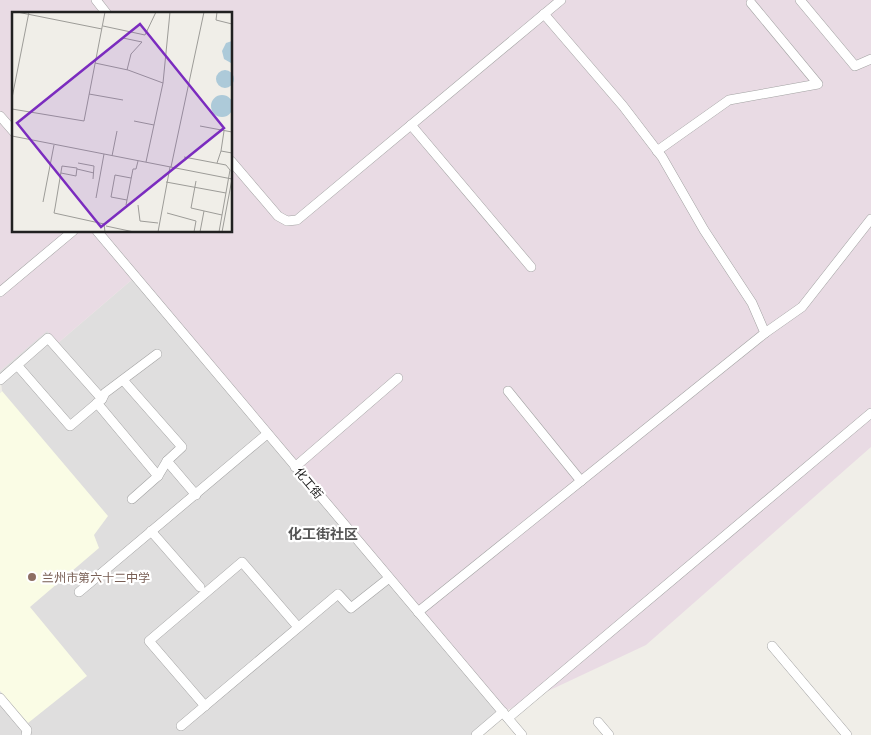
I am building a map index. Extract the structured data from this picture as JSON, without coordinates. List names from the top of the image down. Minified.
{"streets":{"street":["化工街"]},"districts":["化工街社区"],"places":["兰州市第六十二中学"]}
